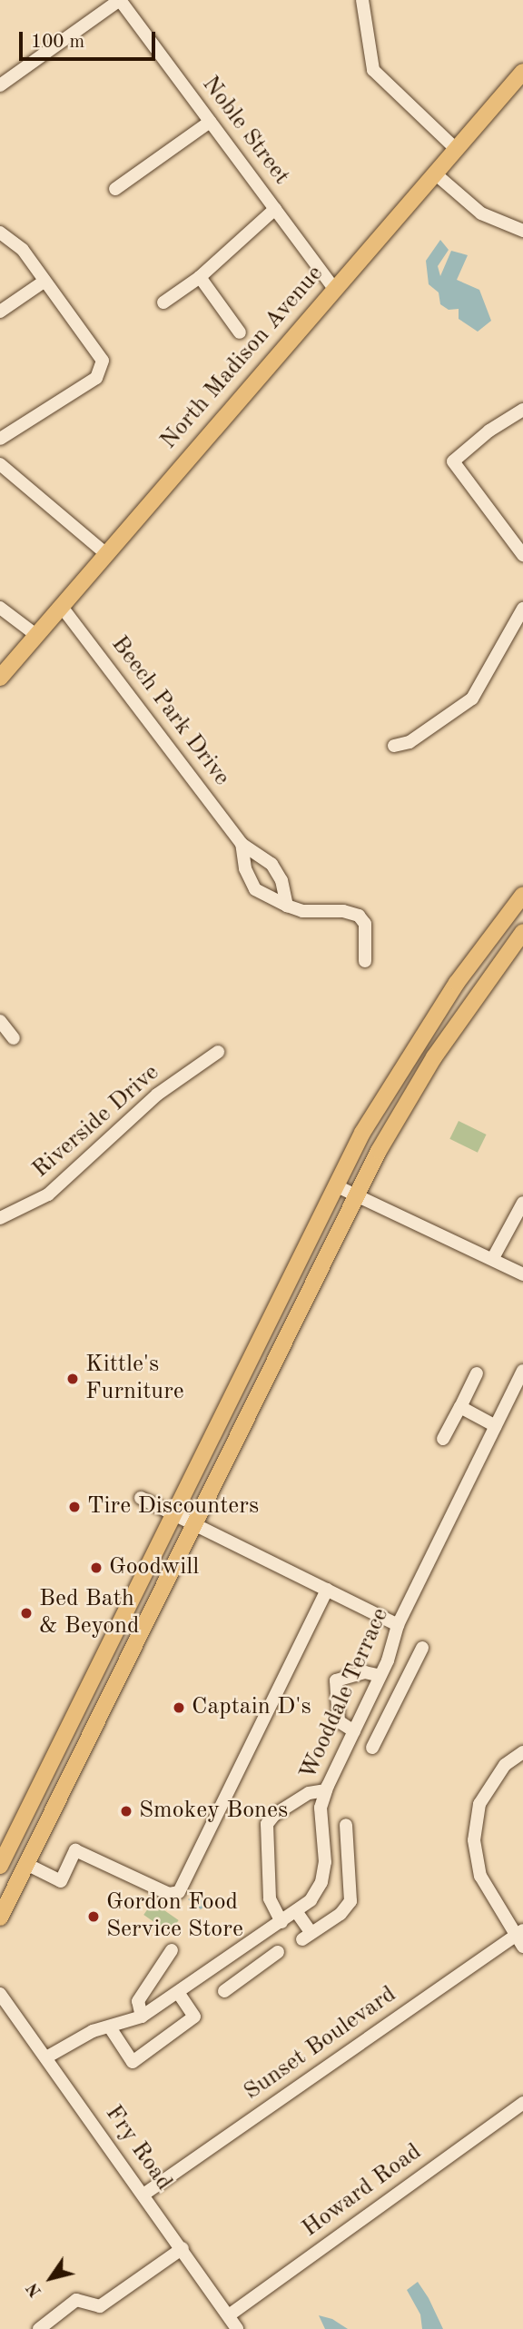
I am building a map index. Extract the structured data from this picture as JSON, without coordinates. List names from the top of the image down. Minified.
{"streets":{"main road":["North Madison Avenue"],"street":["Noble Street","Beech Park Drive","Riverside Drive","Wooddale Terrace","Sunset Boulevard","Fry Road","Howard Road"]},"crossings":[["Noble Street","North Madison Avenue"],["North Madison Avenue","Beech Park Drive"],["Wooddale Terrace","Fry Road"],["Sunset Boulevard","Fry Road"],["Fry Road","Howard Road"]],"places":["Kittle's Furniture","Tire Discounters","Goodwill","Bed Bath & Beyond","Captain D's","Smokey Bones","Gordon Food Service Store"],"scale_bar":"100 m","north":"bottom left"}
